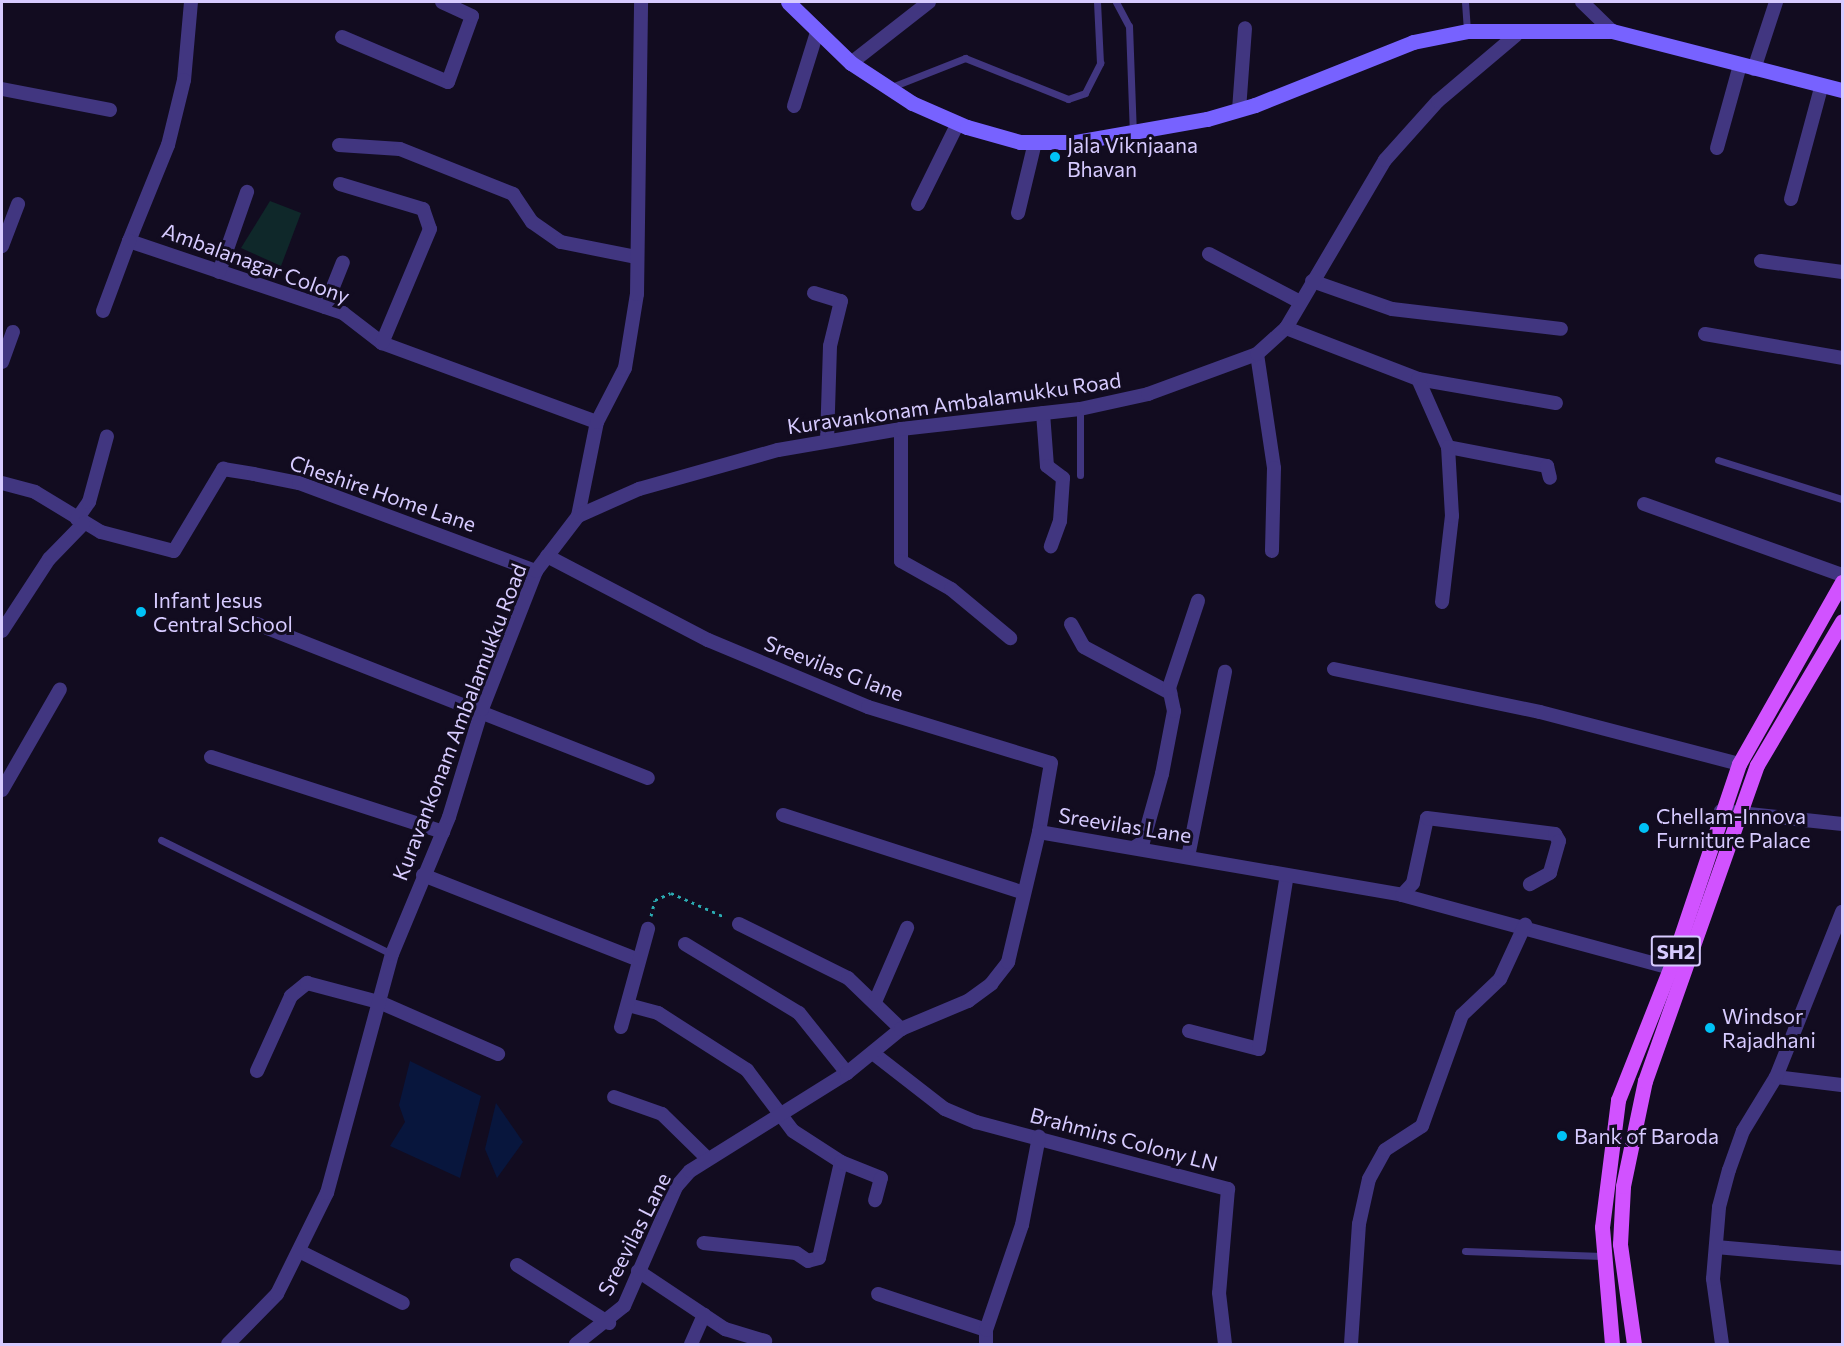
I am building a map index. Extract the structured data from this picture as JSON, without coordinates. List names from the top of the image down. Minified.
{"streets":{"main road":["SH2"],"street":["Ambalanagar Colony","Kuravankonam Ambalamukku Road","Cheshire Home Lane","Sreevilas G lane","Sreevilas Lane","Brahmins Colony LN"]},"crossings":[["Kuravankonam Ambalamukku Road","Cheshire Home Lane"],["Kuravankonam Ambalamukku Road","Sreevilas G lane"],["Sreevilas G lane","Sreevilas Lane"],["Sreevilas Lane","SH2"],["Sreevilas Lane","Brahmins Colony LN"]],"places":["Jala Viknjaana Bhavan","Infant Jesus Central School","Chellam-Innova Furniture Palace","Windsor Rajadhani","Bank of Baroda"]}
